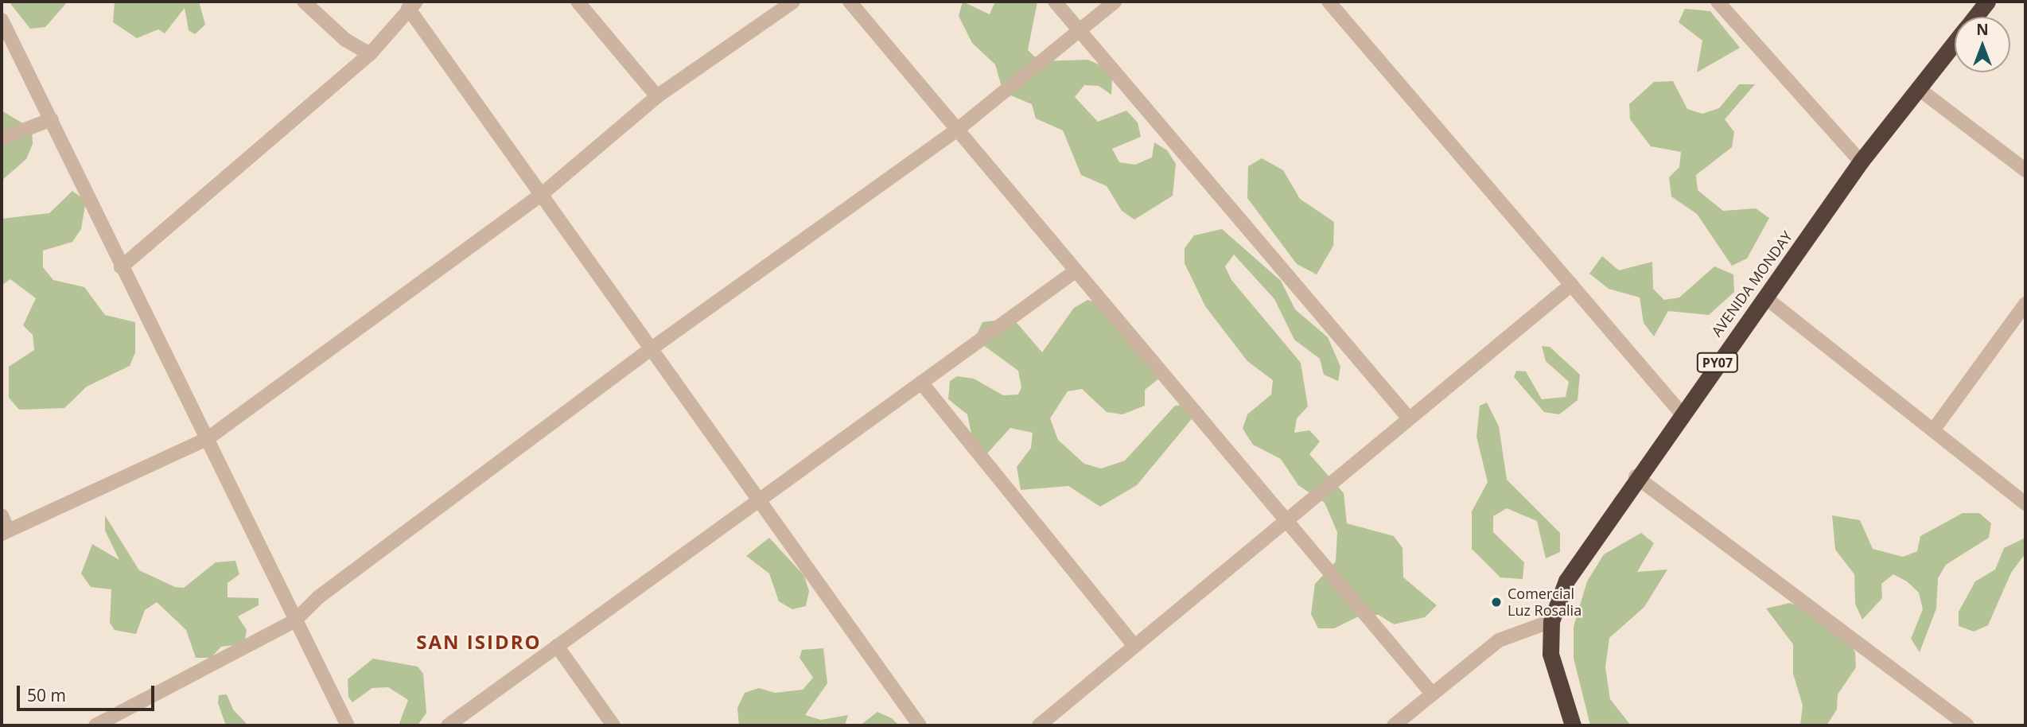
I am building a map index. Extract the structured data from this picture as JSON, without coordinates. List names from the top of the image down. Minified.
{"streets":{"highway":["AVENIDA MONDAY","PY07"]},"districts":["SAN ISIDRO"],"places":["Comercial Luz Rosalia"],"scale_bar":"50 m","north":"top"}
